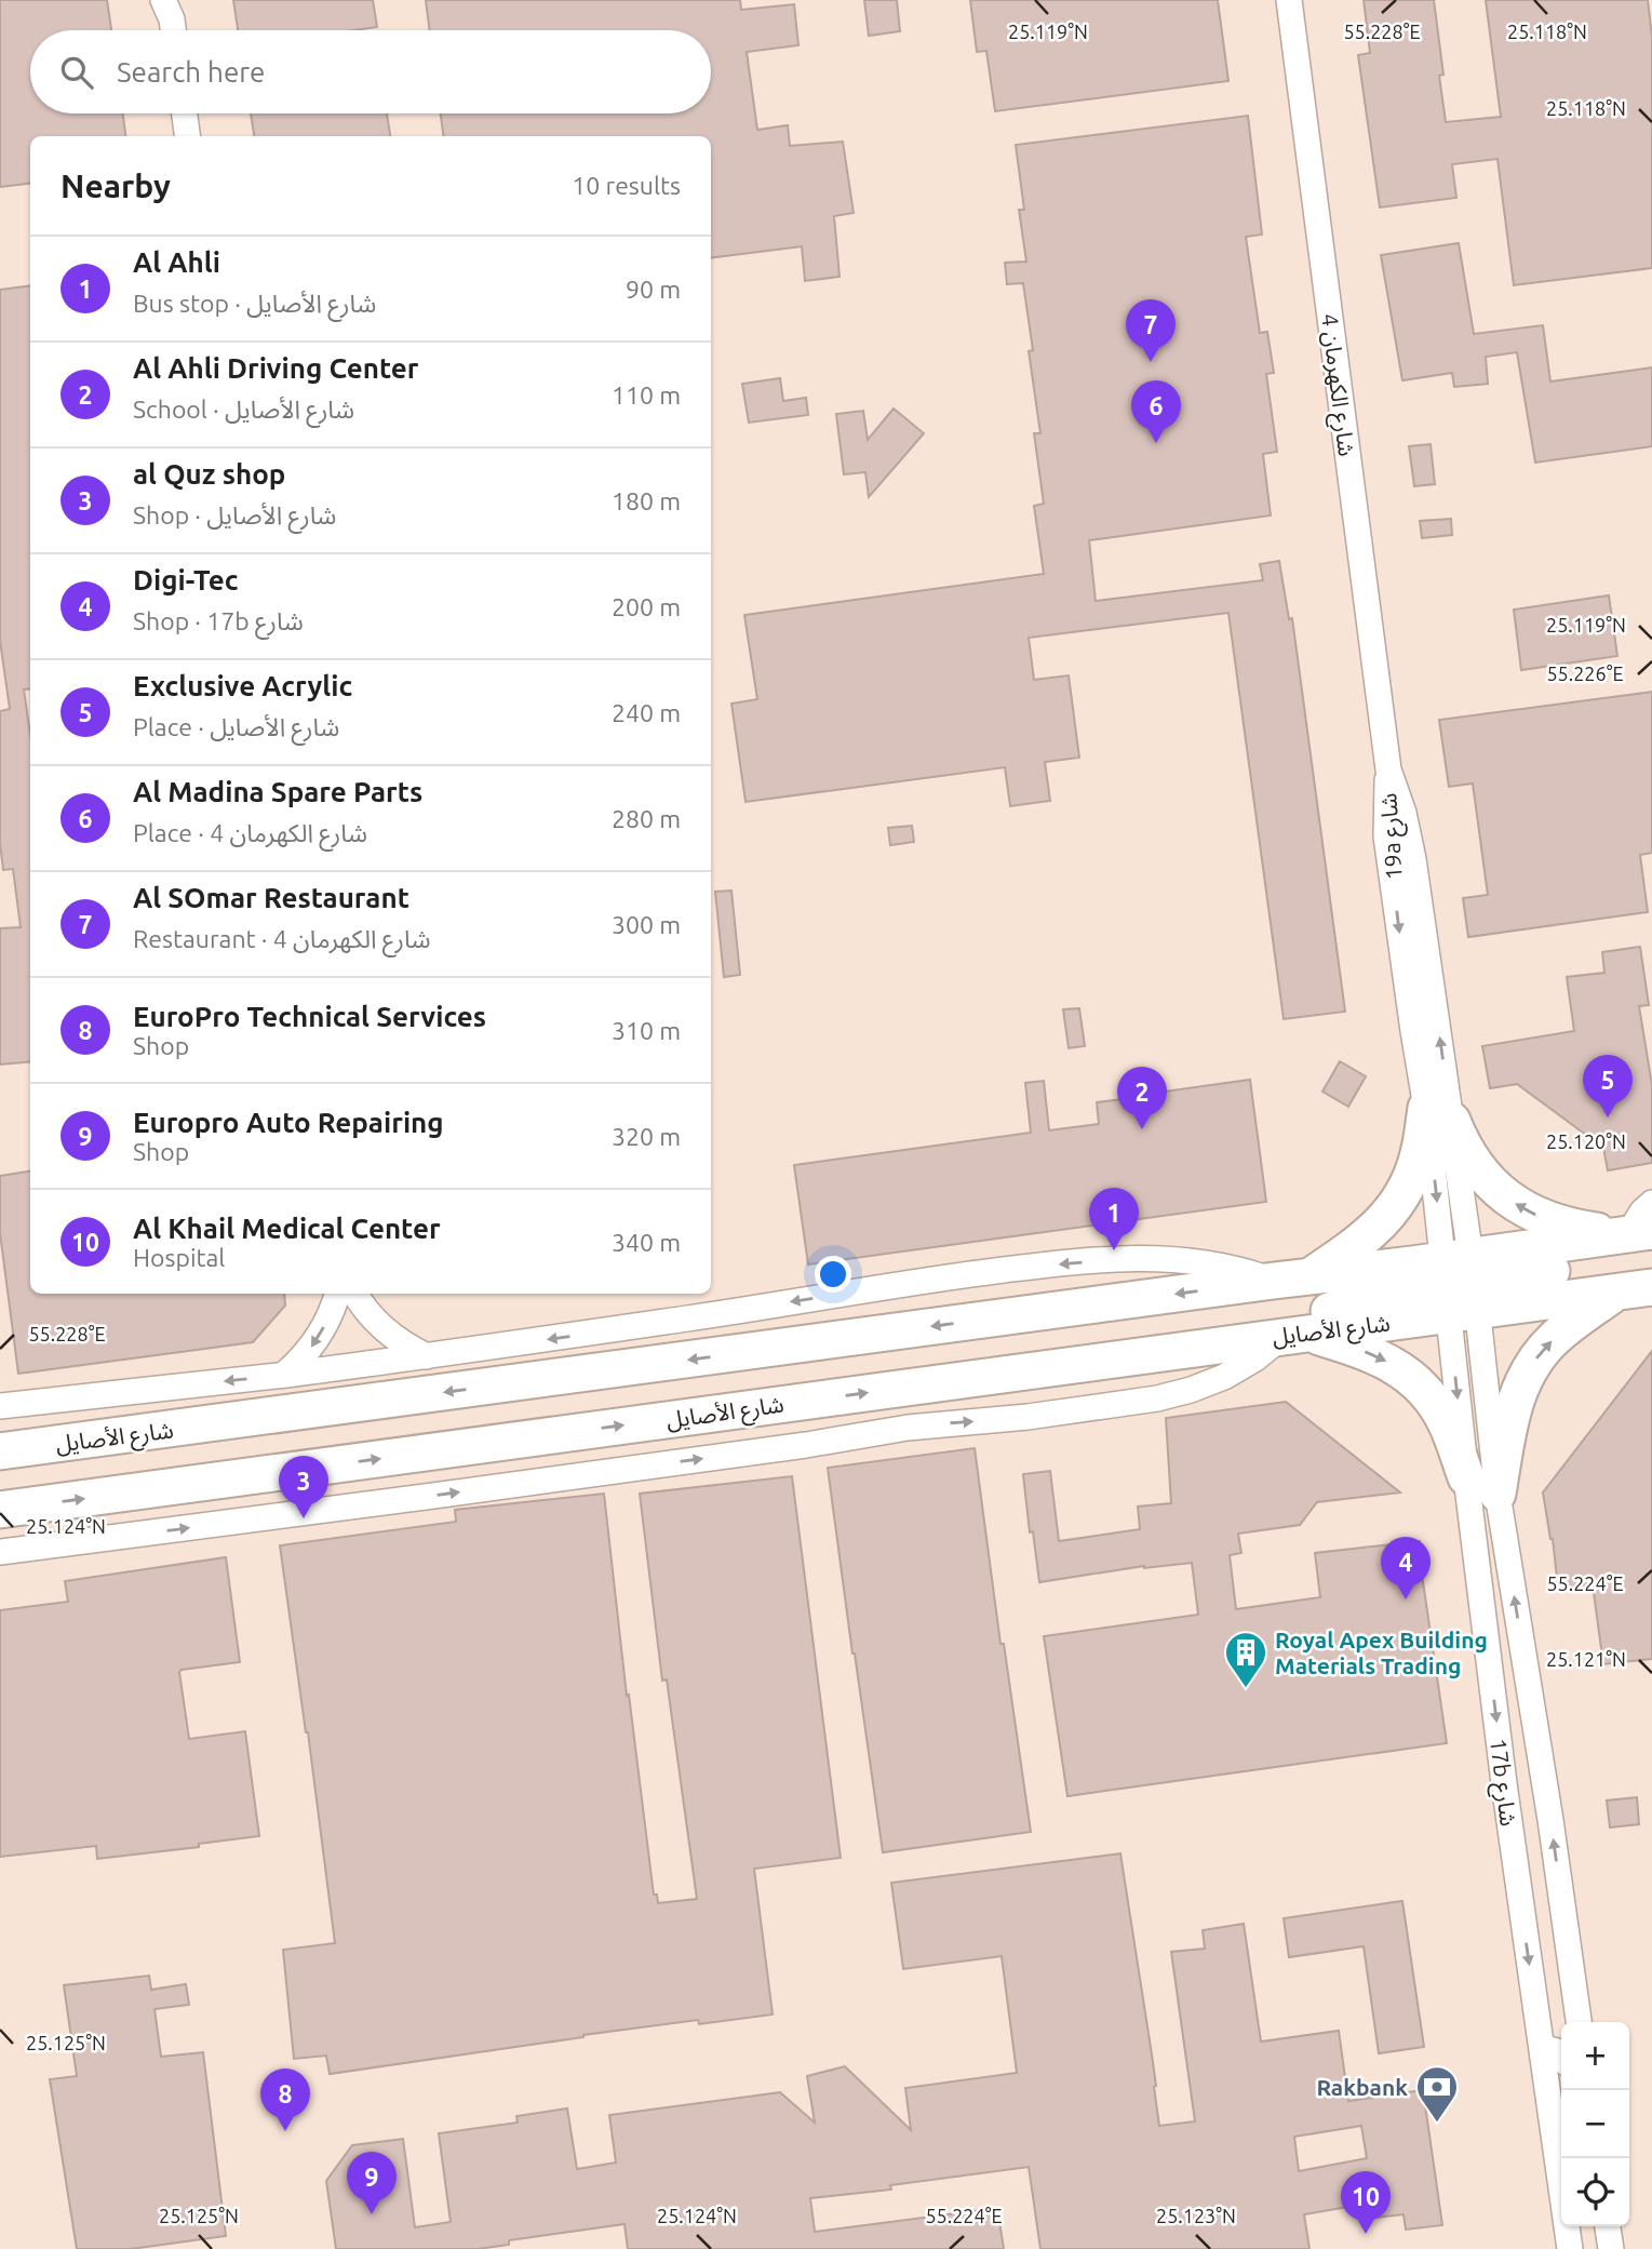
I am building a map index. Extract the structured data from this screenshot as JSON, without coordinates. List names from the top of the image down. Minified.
{"streets":{"main road":["شارع الأصايل"],"street":["شارع الكهرمان 4","19a شارع","17b شارع"]},"crossings":[["شارع الكهرمان 4","19a شارع"],["19a شارع","شارع الأصايل"],["19a شارع","17b شارع"],["شارع الأصايل","17b شارع"]],"places":{"building":["Royal Apex Building Materials Trading"],"bank":["Rakbank"]},"page":{"search":"Search here","heading":["Nearby","10 results"],"list":[{"mark":"1","name":"Al Ahli","note":"Bus stop · شارع الأصايل","value":"90 m"},{"mark":"2","name":"Al Ahli Driving Center","note":"School · شارع الأصايل","value":"110 m"},{"mark":"3","name":"al Quz shop","note":"Shop · شارع الأصايل","value":"180 m"},{"mark":"4","name":"Digi-Tec","note":"Shop · 17b شارع","value":"200 m"},{"mark":"5","name":"Exclusive Acrylic","note":"Place · شارع الأصايل","value":"240 m"},{"mark":"6","name":"Al Madina Spare Parts","note":"Place · شارع الكهرمان 4","value":"280 m"},{"mark":"7","name":"Al SOmar Restaurant","note":"Restaurant · شارع الكهرمان 4","value":"300 m"},{"mark":"8","name":"EuroPro Technical Services","note":"Shop","value":"310 m"},{"mark":"9","name":"Europro Auto Repairing","note":"Shop","value":"320 m"},{"mark":"10","name":"Al Khail Medical Center","note":"Hospital","value":"340 m"}],"pins":["7","6","5","2","1","3","4","8","9","10"],"map_buttons":["+","−"]},"coordinates":["55.228°E","25.119°N","25.118°N","55.226°E","25.120°N","25.124°N","55.224°E","25.121°N","25.125°N","25.123°N"]}
